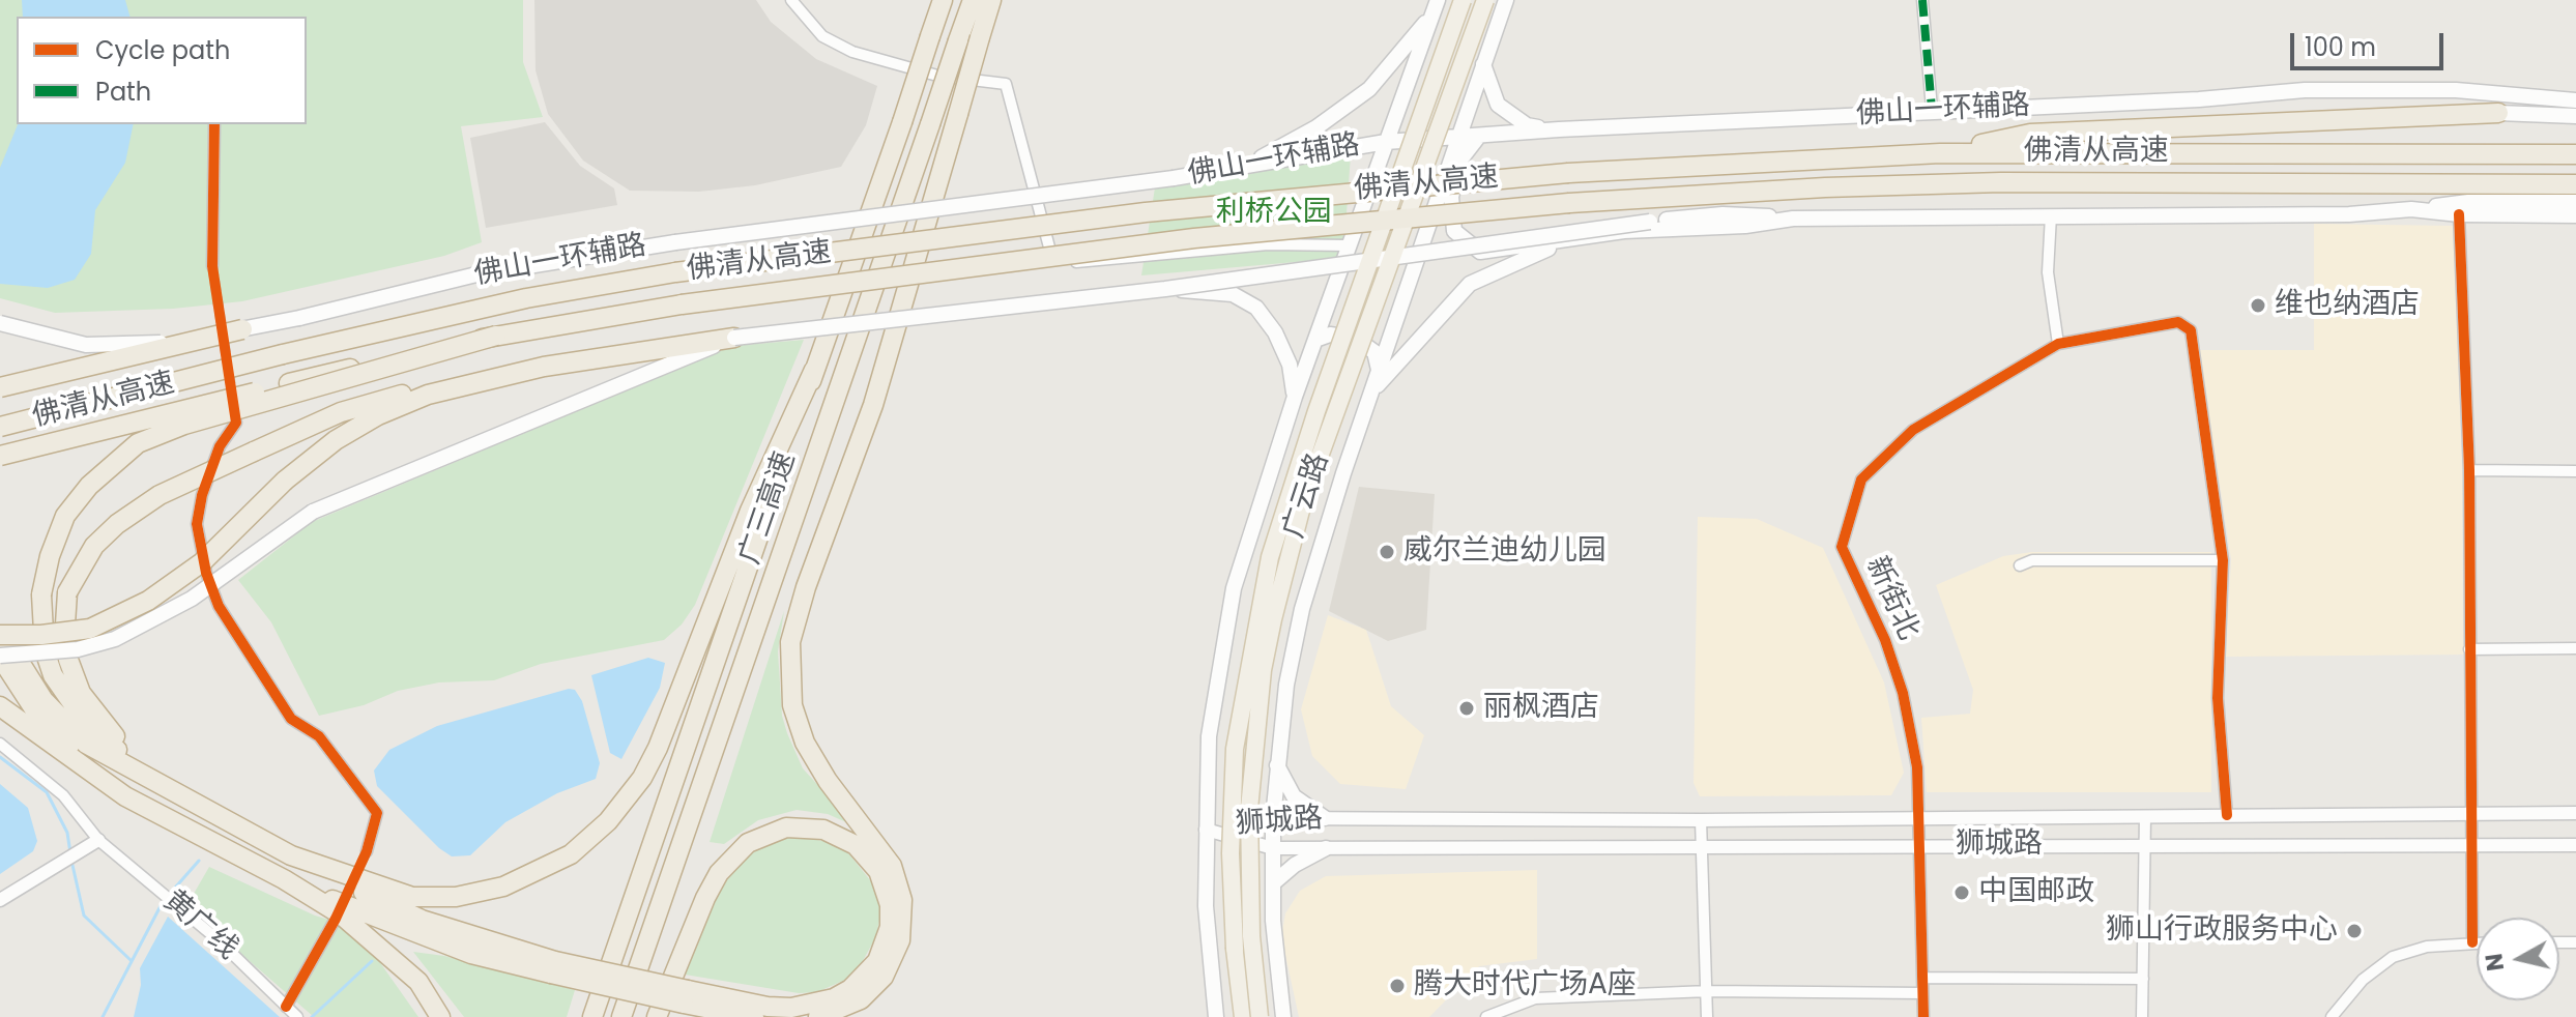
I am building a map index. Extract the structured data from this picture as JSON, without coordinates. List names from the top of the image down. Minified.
{"streets":{"highway":["佛清从高速","广三高速"],"main road":["佛山一环辅路","广云路"],"street":["新街北","狮城路","黄广线"]},"crossings":[["佛山一环辅路","广云路"],["广云路","狮城路"],["新街北","狮城路"]],"parks":["利桥公园"],"places":["维也纳酒店","威尔兰迪幼儿园","丽枫酒店","中国邮政","狮山行政服务中心","腾大时代广场A座"],"legend":["Cycle path","Path"],"scale_bar":"100 m","north":"left"}
